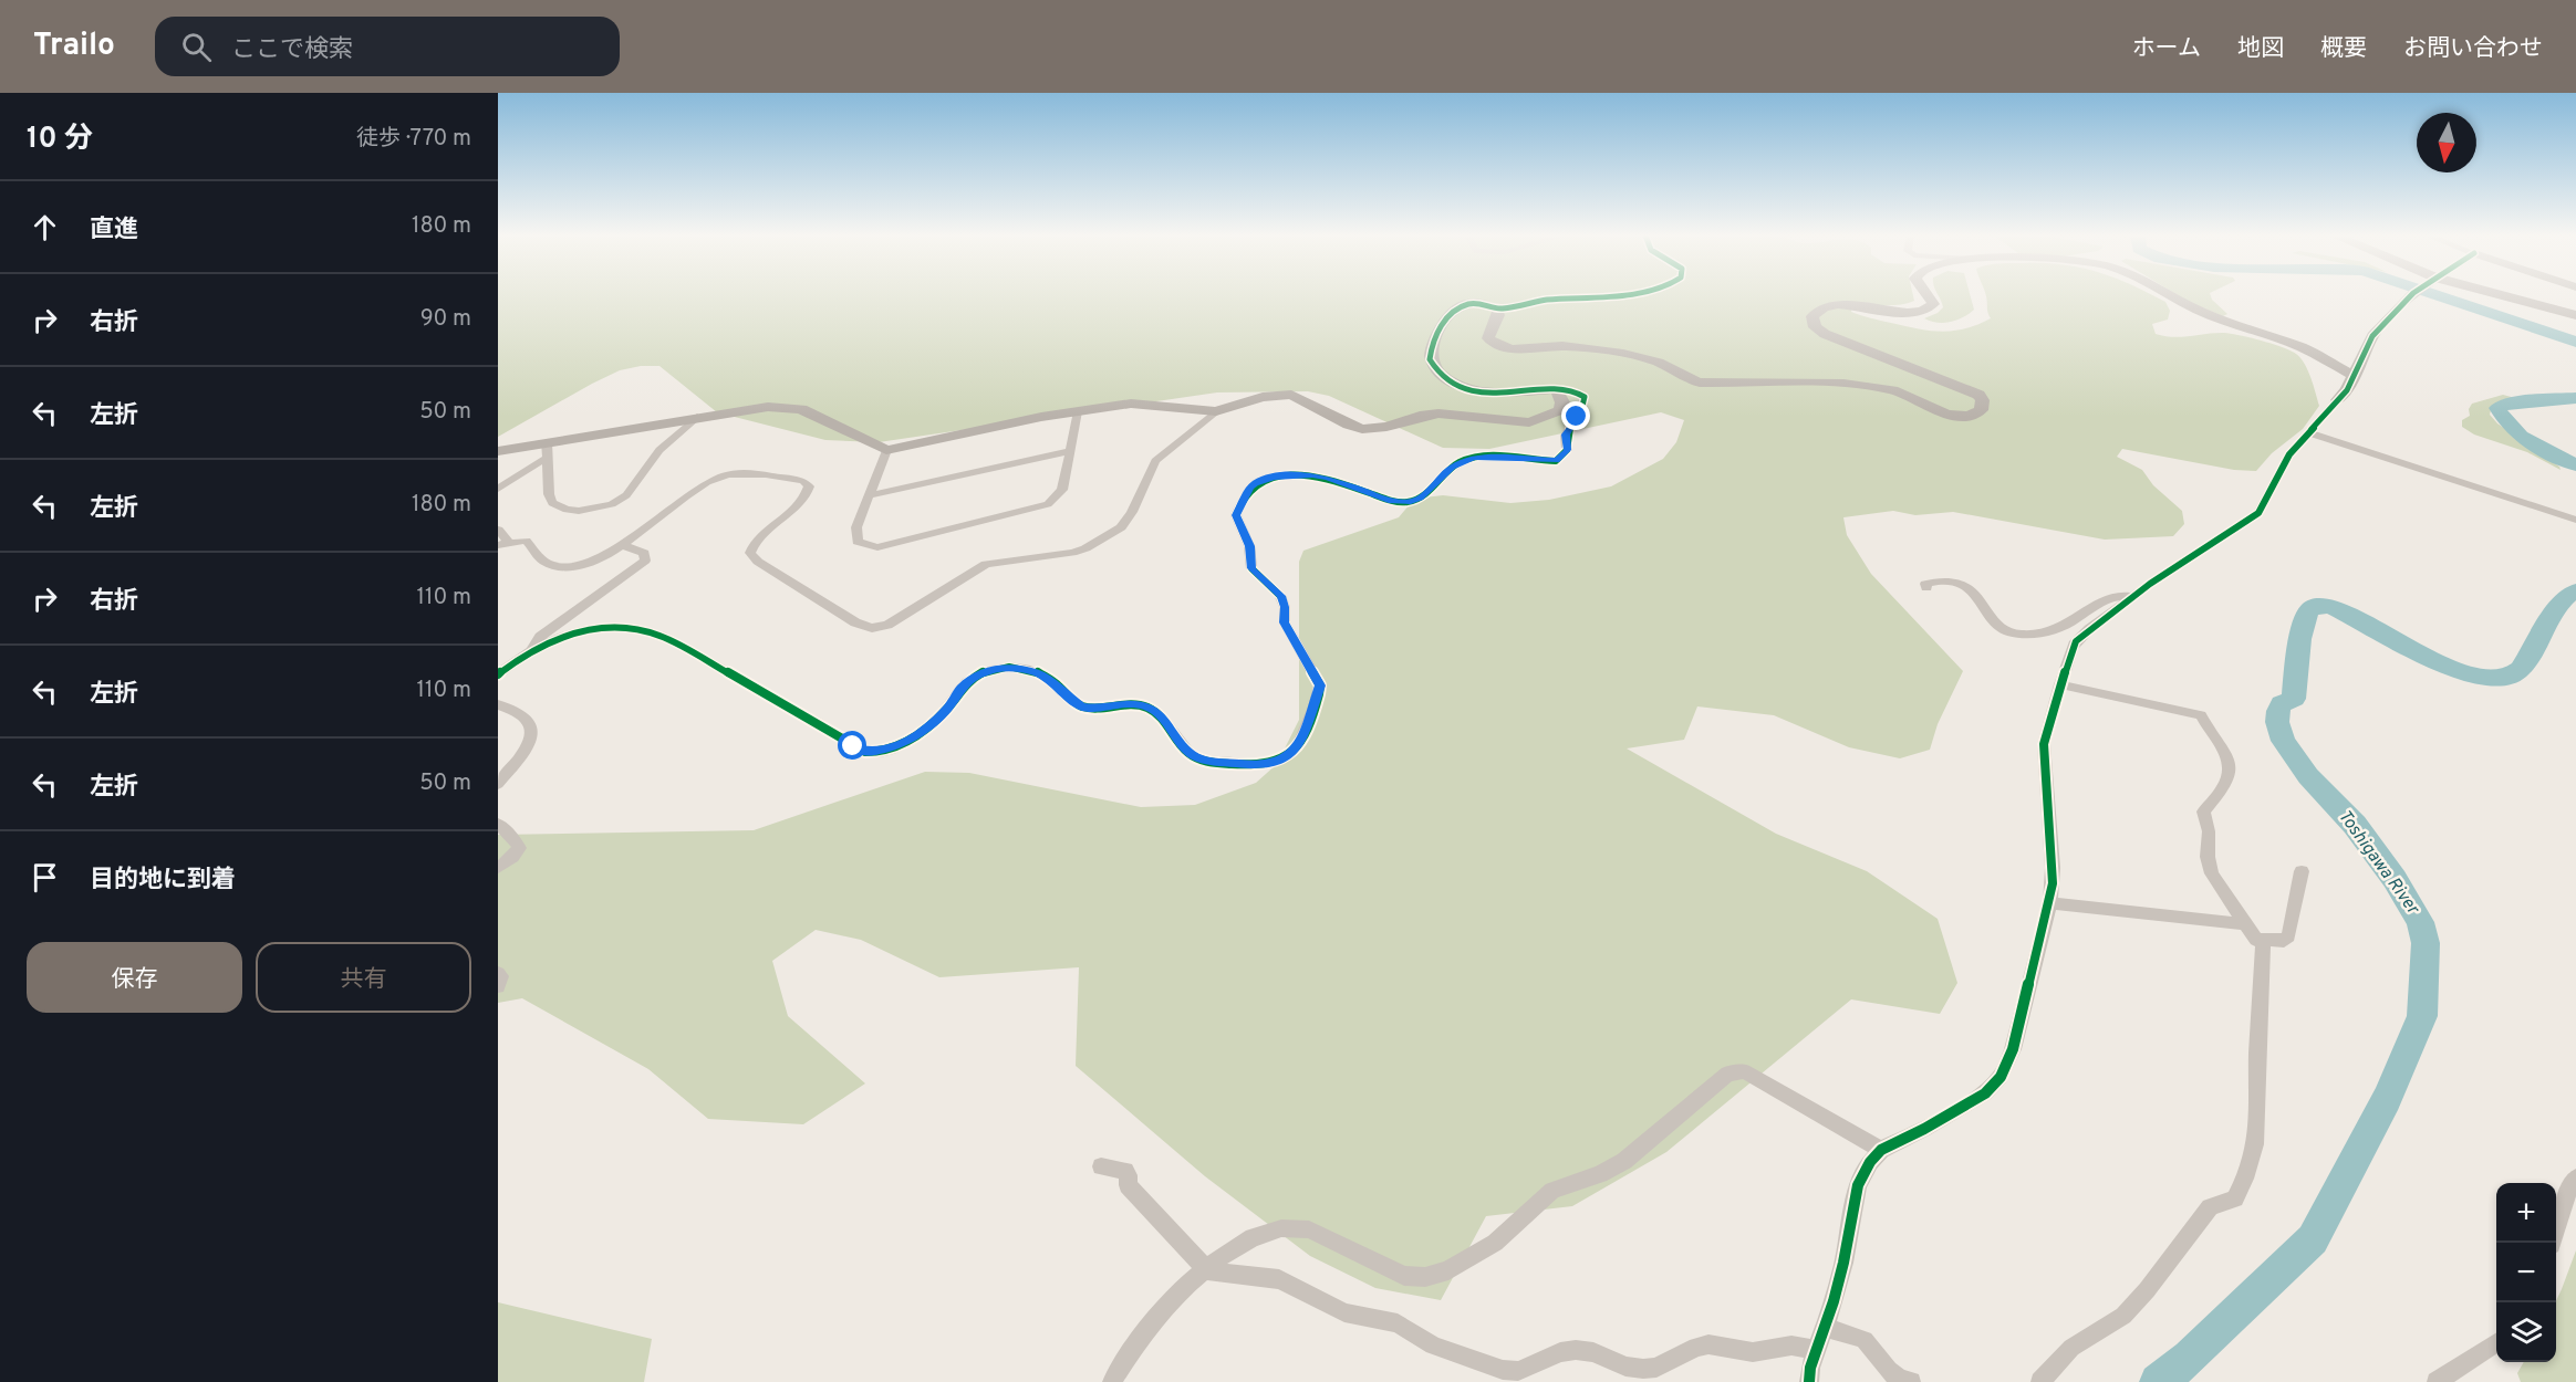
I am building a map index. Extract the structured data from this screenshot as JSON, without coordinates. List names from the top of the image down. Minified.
{"water":["Toshigawa River"],"north":"bottom","page":{"header":"Trailo","search":"ここで検索","nav":["ホーム","地図","概要","お問い合わせ"],"heading":["10 分","徒歩 · 770 m"],"list":[["直進","180 m"],["右折","90 m"],["左折","50 m"],["左折","180 m"],["右折","110 m"],["左折","110 m"],["左折","50 m"],"目的地に到着"],"buttons":["保存","共有"],"map_buttons":["+","−"]}}
